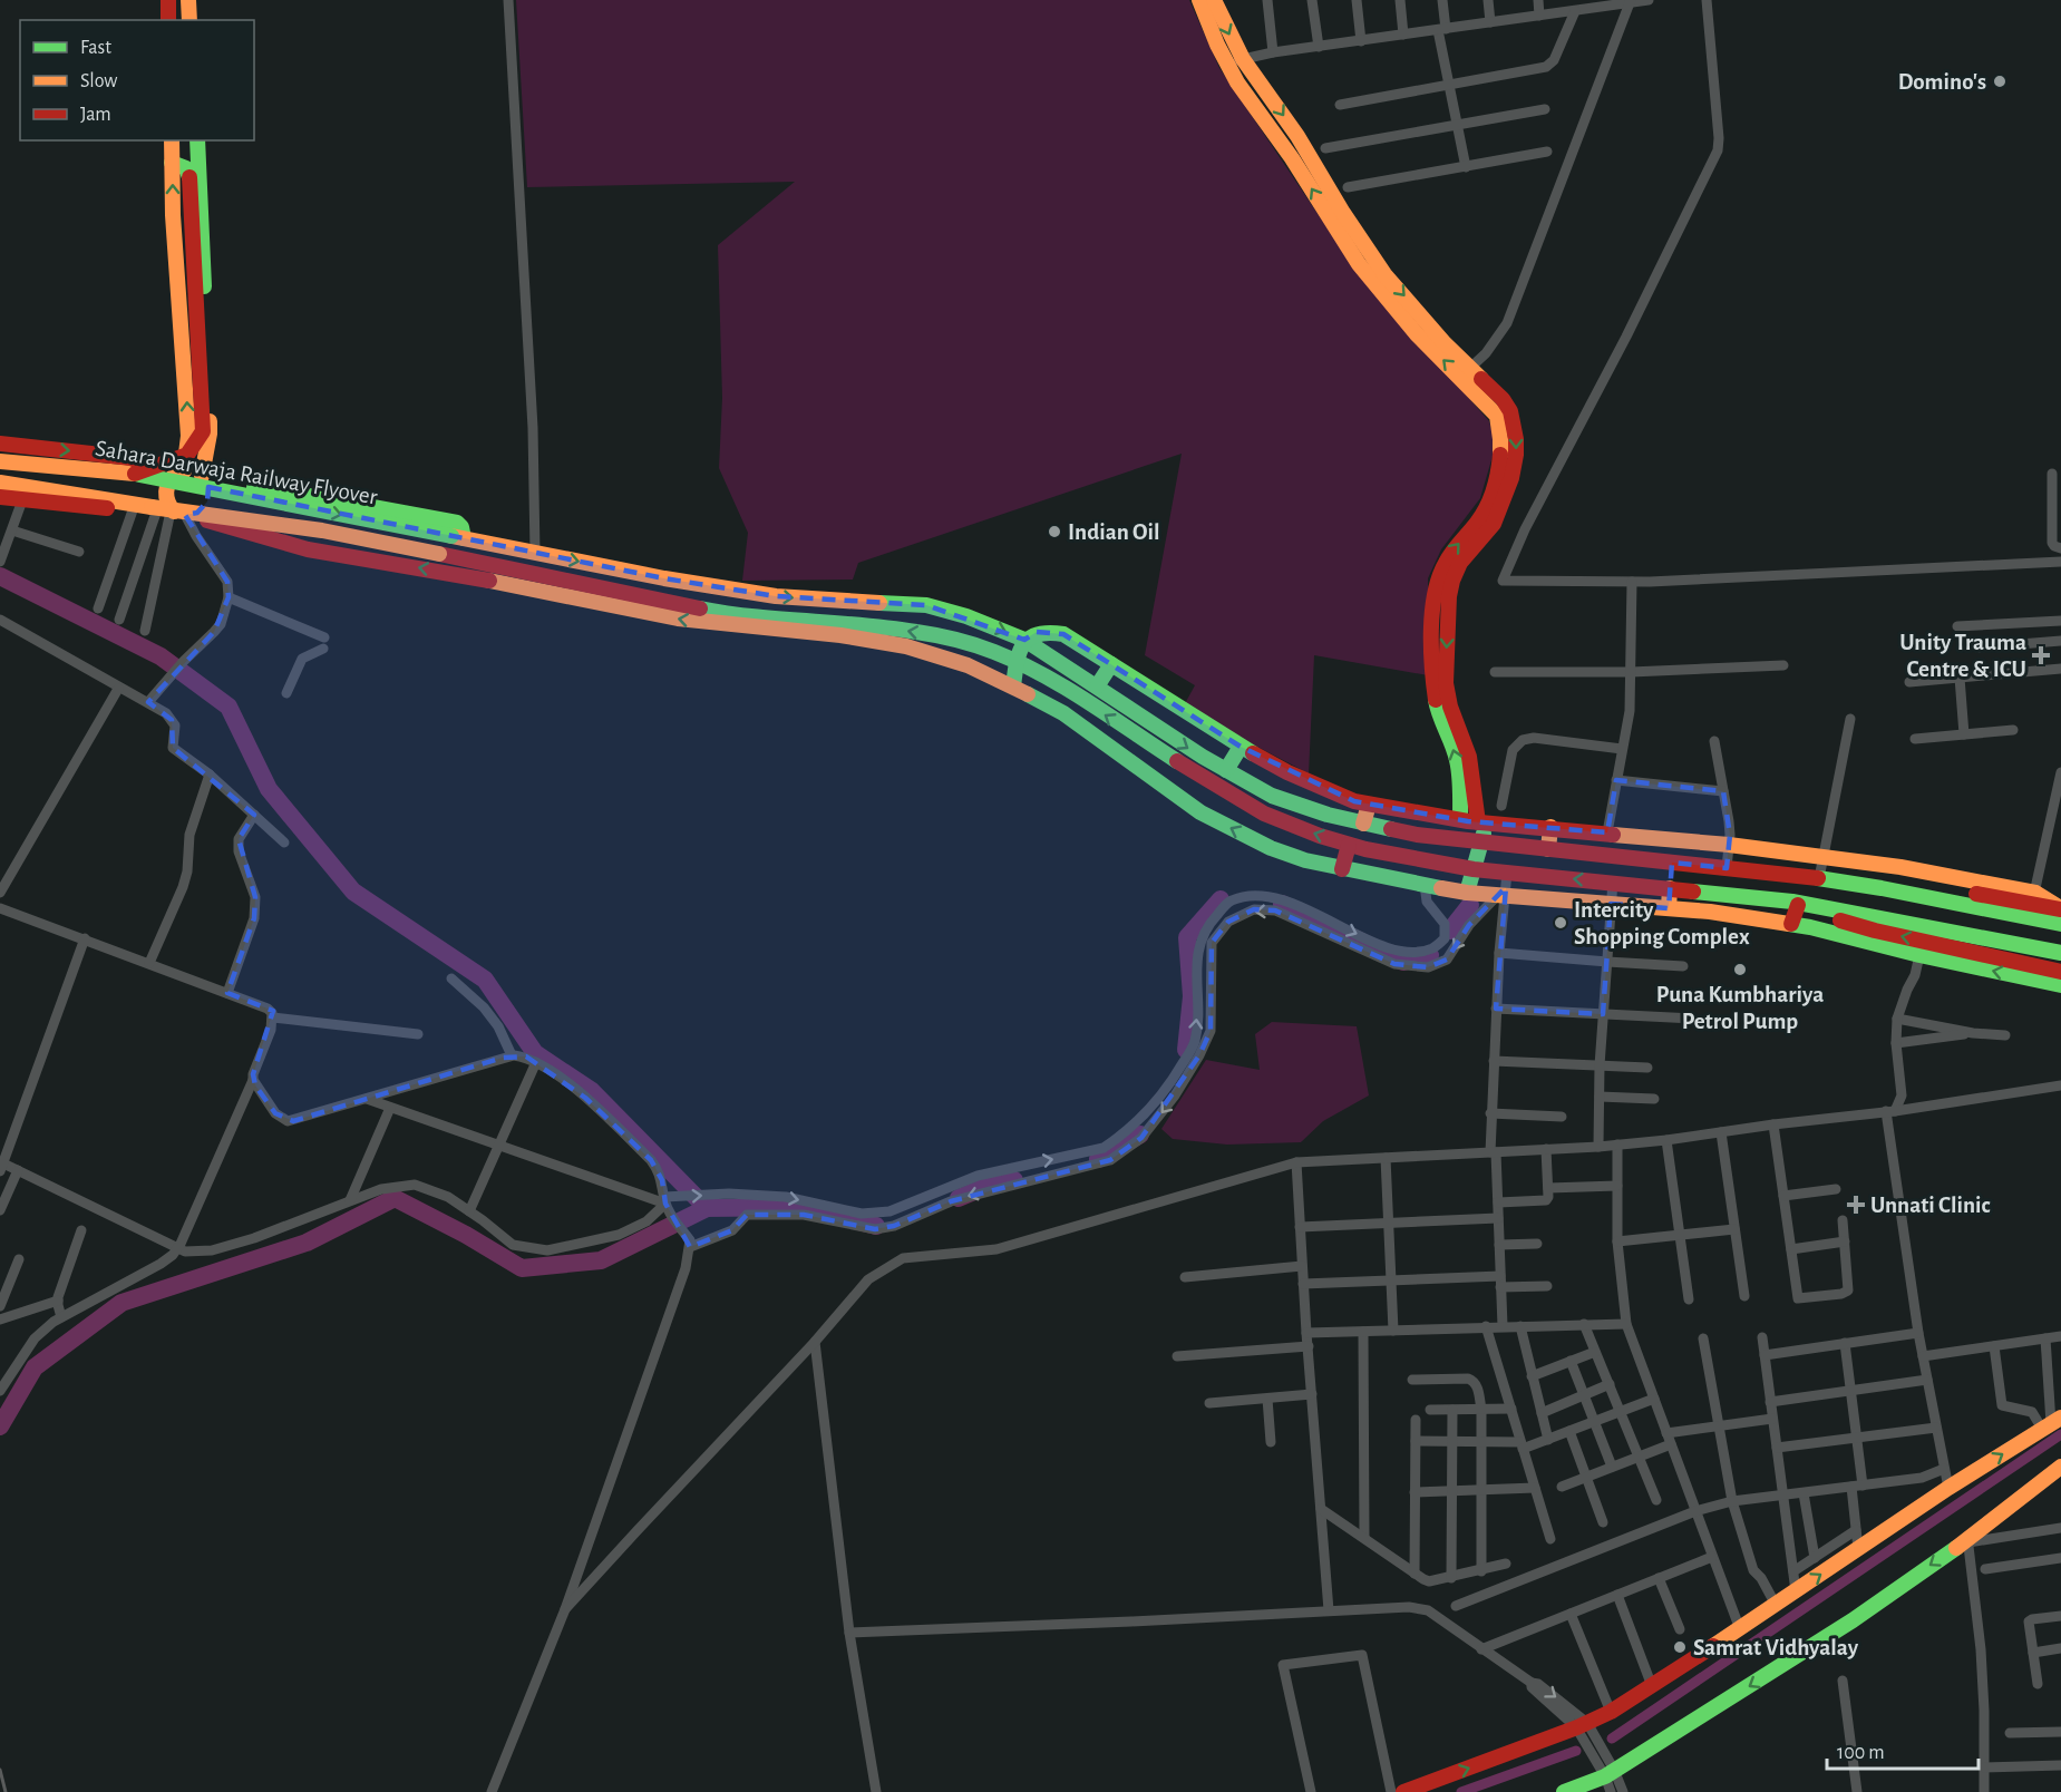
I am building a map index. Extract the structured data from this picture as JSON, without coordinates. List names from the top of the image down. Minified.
{"streets":{"main road":["Sahara Darwaja Railway Flyover"]},"places":{"other":["Domino's","Indian Oil","Intercity Shopping Complex","Puna Kumbhariya Petrol Pump","Samrat Vidhyalay"],"health":["Unity Trauma Centre & ICU","Unnati Clinic"]},"legend":["Fast","Slow","Jam"],"scale_bar":"100 m"}
